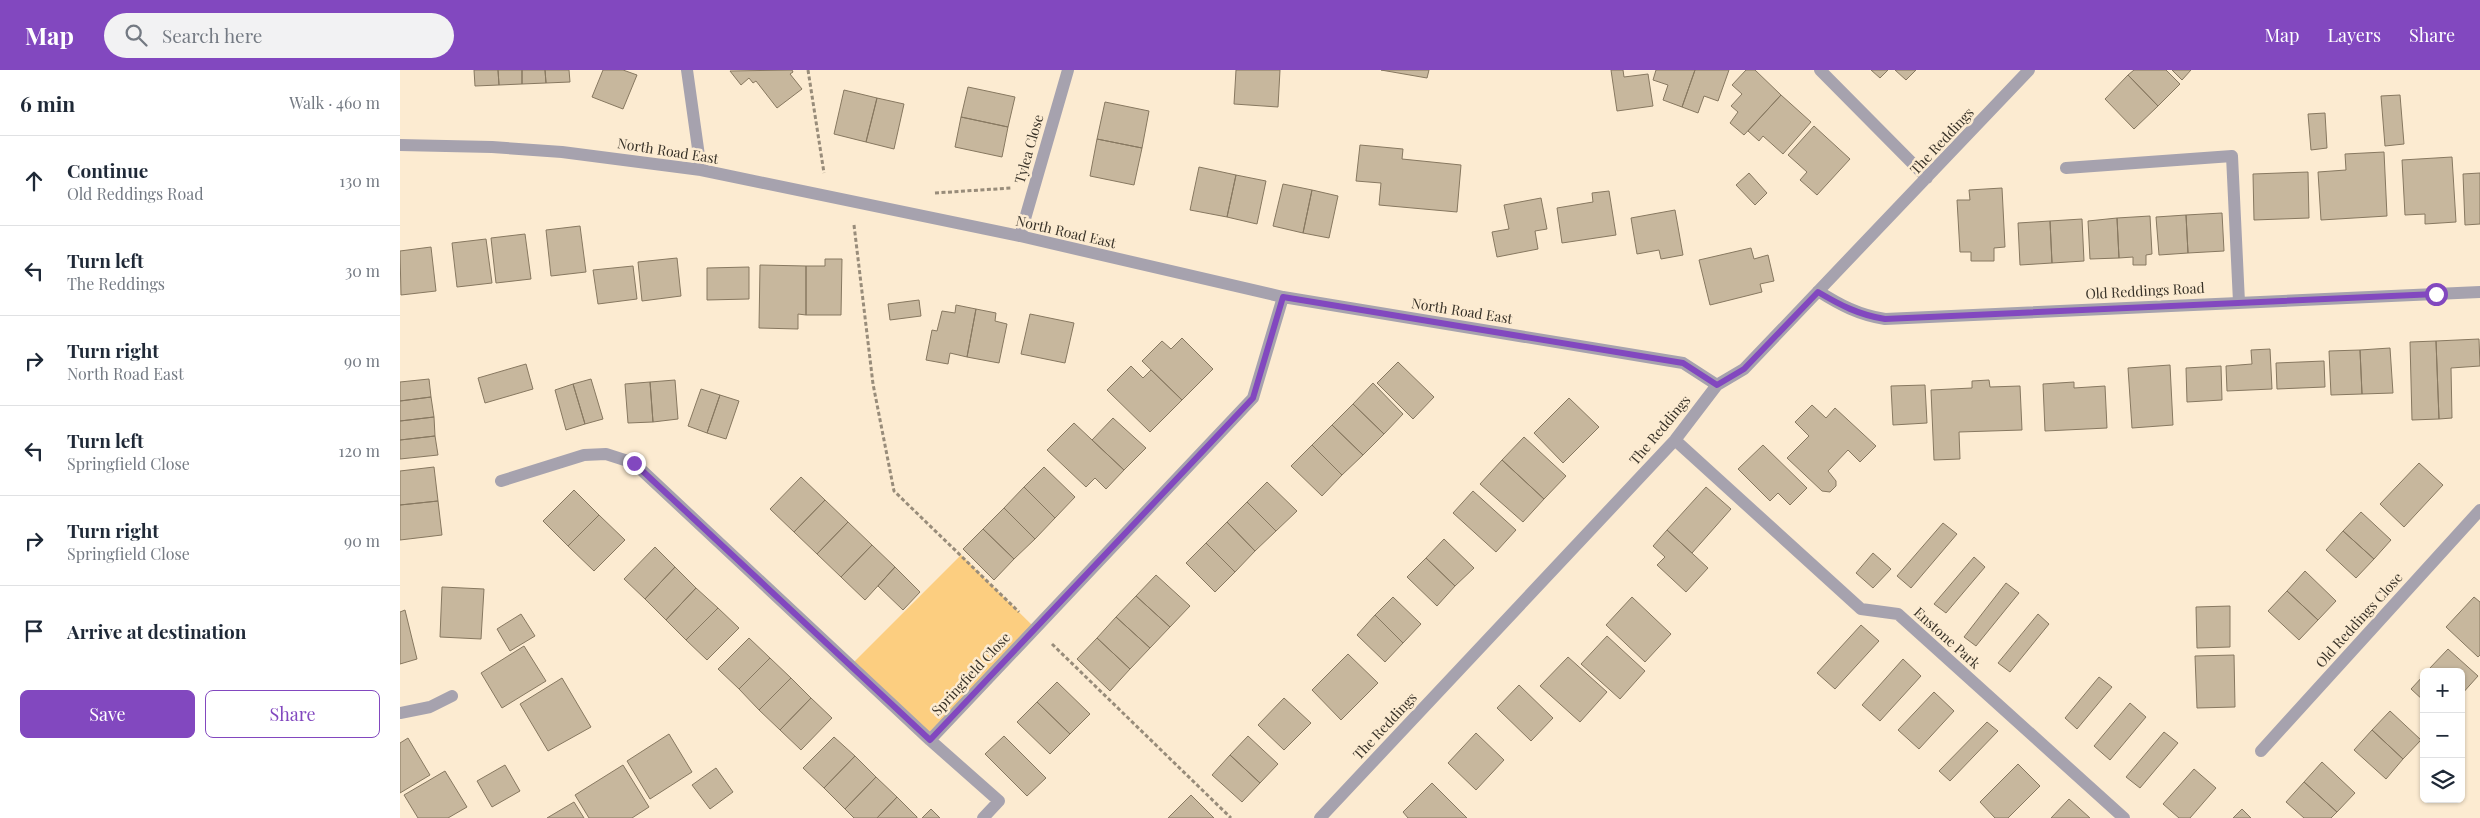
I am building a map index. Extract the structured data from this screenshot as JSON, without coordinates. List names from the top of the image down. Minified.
{"streets":{"street":["The Reddings","Tylea Close","North Road East","Old Reddings Road","Old Reddings Close","Enstone Park","Springfield Close"]},"crossings":[["The Reddings","North Road East"],["The Reddings","Old Reddings Road"],["The Reddings","Enstone Park"],["Tylea Close","North Road East"],["North Road East","Springfield Close"]],"page":{"header":"Map","search":"Search here","nav":["Map","Layers","Share"],"heading":["6 min","Walk · 460 m"],"list":[["Continue","Old Reddings Road","130 m"],["Turn left","The Reddings","30 m"],["Turn right","North Road East","90 m"],["Turn left","Springfield Close","120 m"],["Turn right","Springfield Close","90 m"],"Arrive at destination"],"map_buttons":["+","−"],"buttons":["Save","Share"]}}
